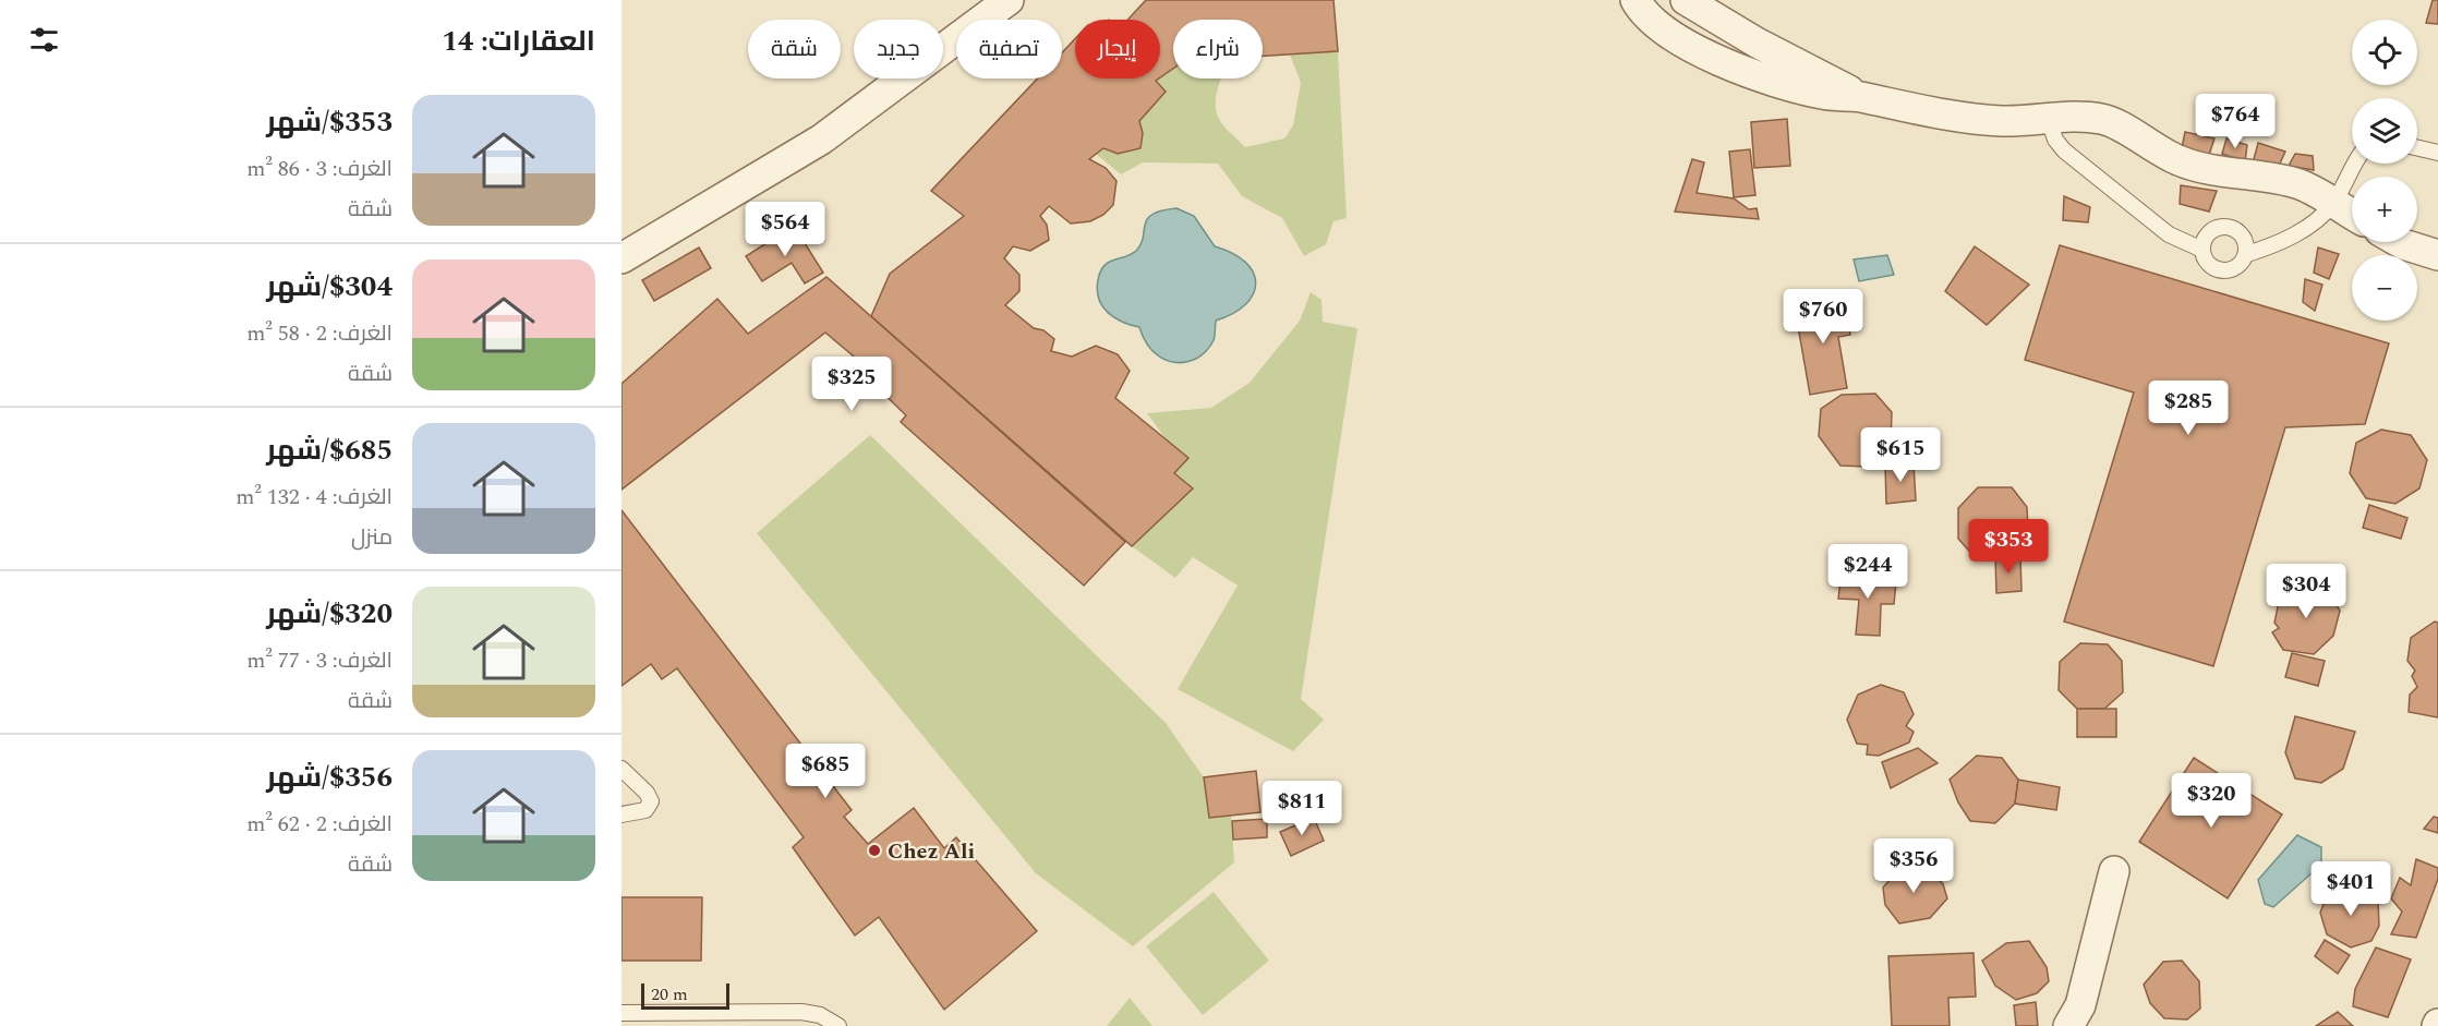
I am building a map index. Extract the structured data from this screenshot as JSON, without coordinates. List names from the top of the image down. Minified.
{"places":["Chez Ali"],"scale_bar":"20 m","page":{"heading":"العقارات: 14","map_buttons":["+","−"],"chip":["شراء","إيجار","تصفية","جديد","شقة"],"list":[{"name":"$353/شهر","note":"الغرف: 3 · 86 m² · شقة"},{"name":"$304/شهر","note":"الغرف: 2 · 58 m² · شقة"},{"name":"$685/شهر","note":"الغرف: 4 · 132 m² · منزل"},{"name":"$320/شهر","note":"الغرف: 3 · 77 m² · شقة"},{"name":"$356/شهر","note":"الغرف: 2 · 62 m² · شقة"}],"price":["$764","$564","$760","$325","$285","$615","$353","$244","$304","$685","$320","$811","$356","$401"],"scale":"20 m"}}
